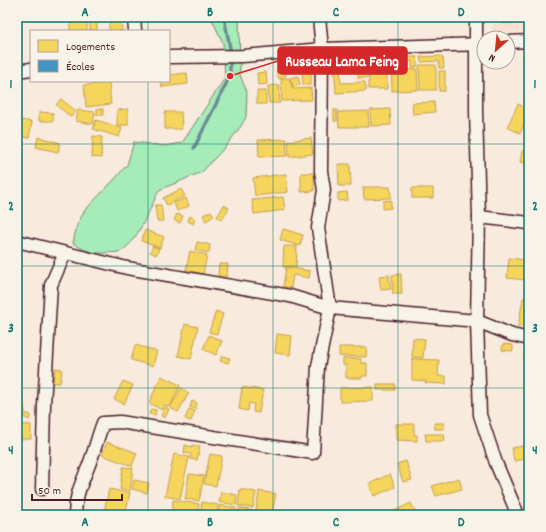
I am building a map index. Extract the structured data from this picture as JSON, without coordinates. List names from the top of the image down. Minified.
{"places":["Russeau Lama Feing"],"legend":["Logements","Écoles"],"scale_bar":"50 m","north":"bottom left","grid":{"columns":["A","B","C","D"],"rows":["1","2","3","4"]}}
